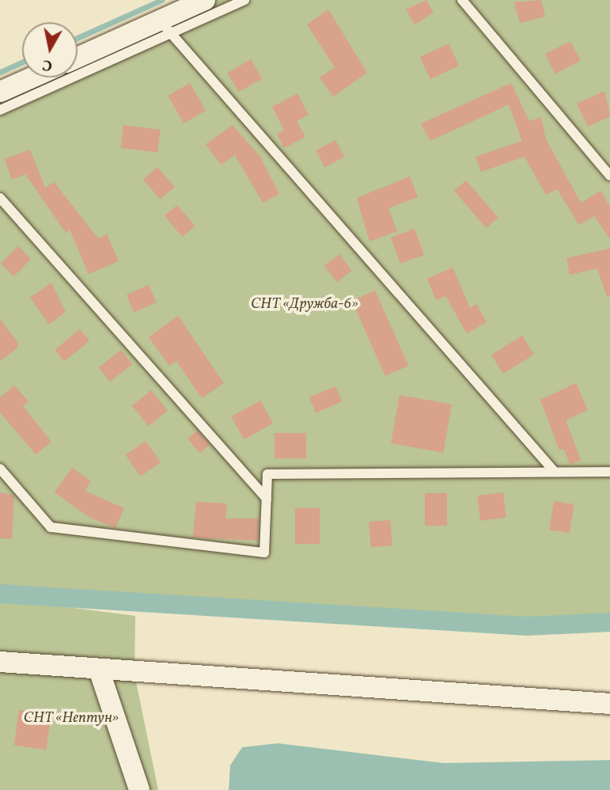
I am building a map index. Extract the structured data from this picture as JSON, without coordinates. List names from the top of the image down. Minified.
{"parks":["СНТ «Дружба-6»","СНТ «Нептун»"],"north":"bottom"}
